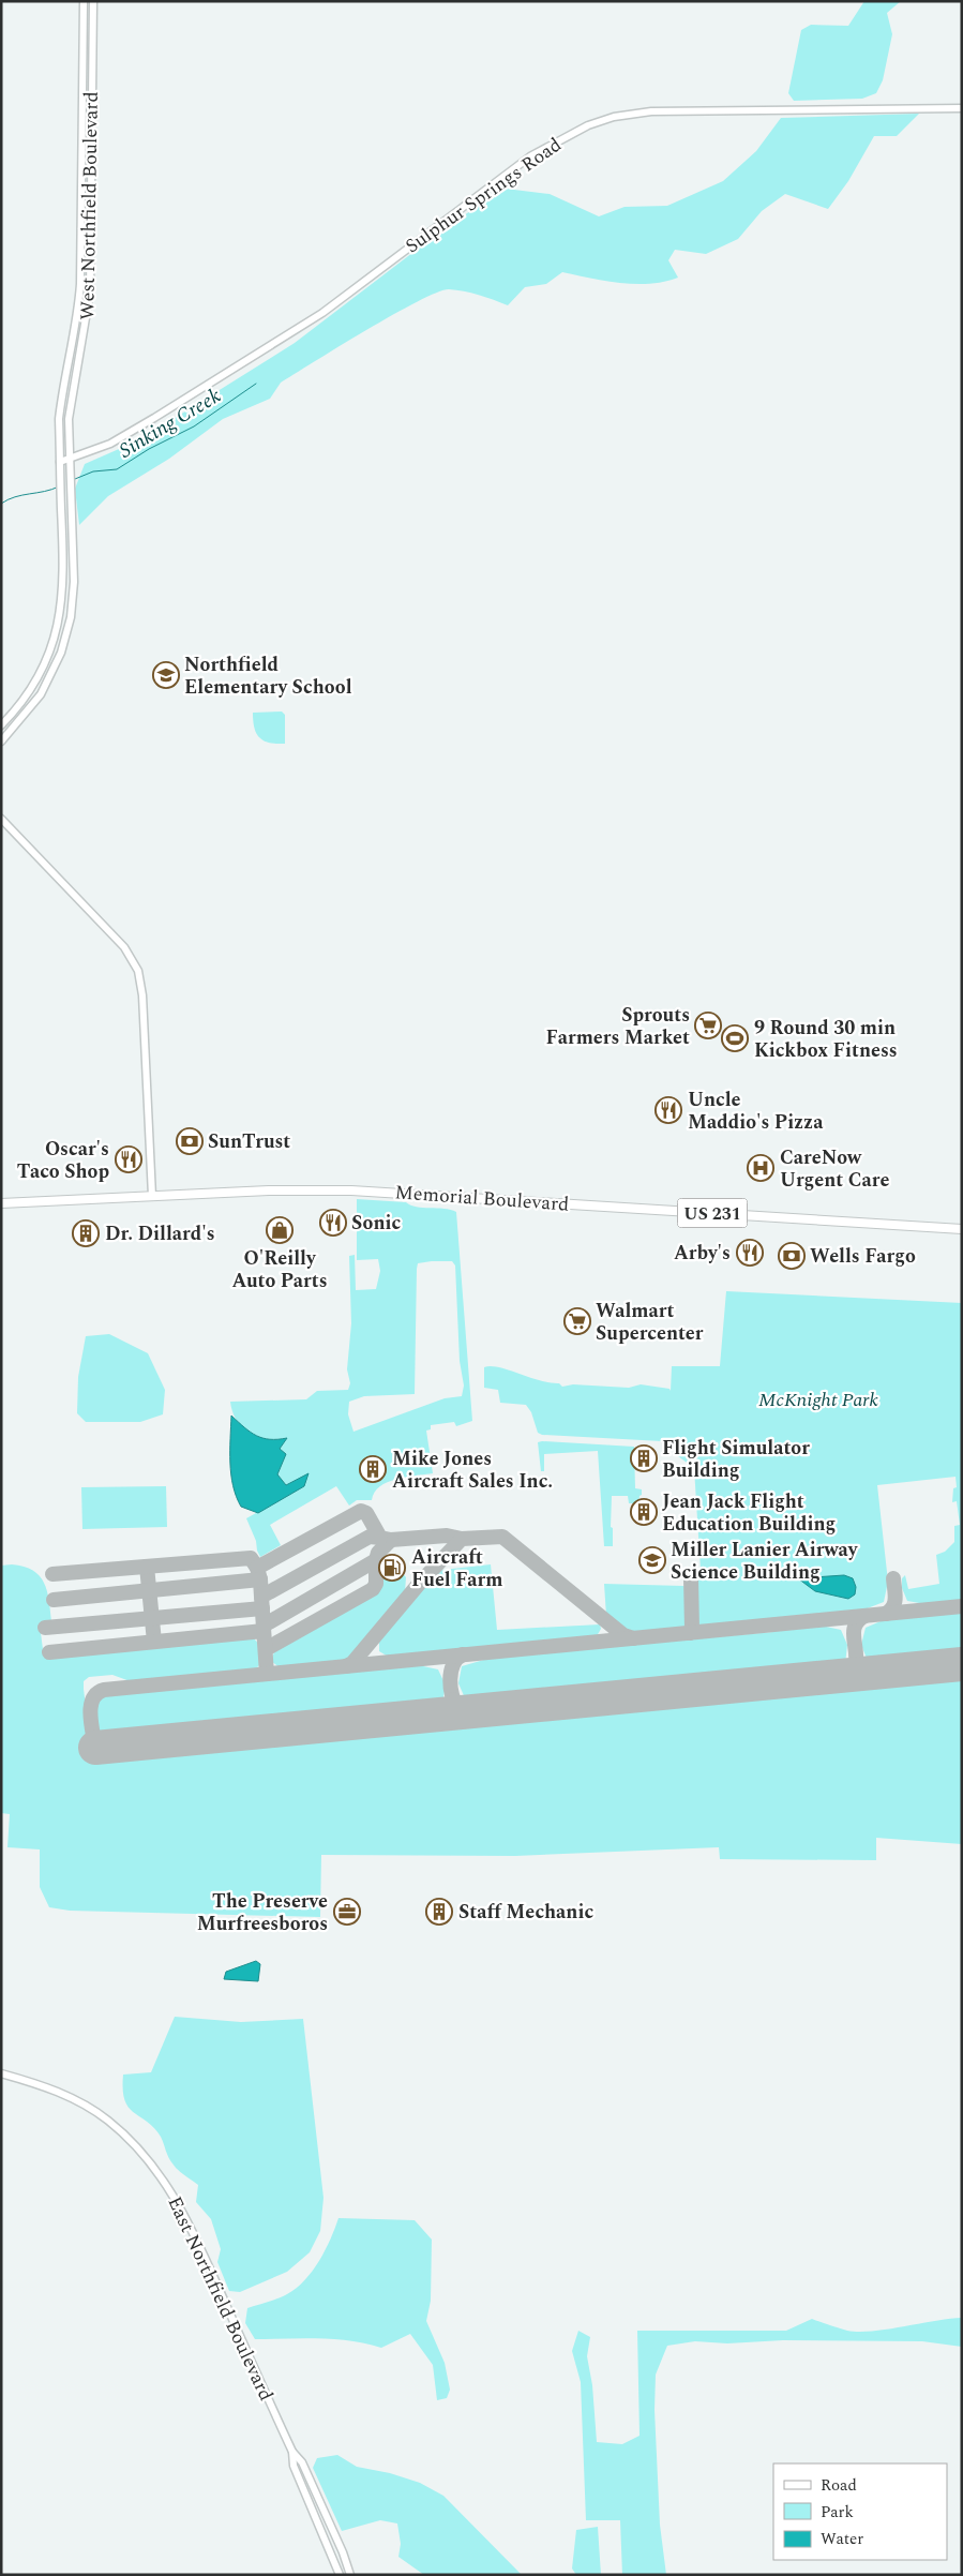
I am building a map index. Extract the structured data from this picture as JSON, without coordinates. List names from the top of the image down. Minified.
{"streets":{"main road":["Sulphur Springs Road","West Northfield Boulevard","Memorial Boulevard","US 231","East Northfield Boulevard"]},"crossings":[["Sulphur Springs Road","West Northfield Boulevard"]],"water":["Sinking Creek"],"parks":["McKnight Park"],"places":{"school or university":["Northfield Elementary School","Miller Lanier Airway Science Building"],"supermarket":["Sprouts Farmers Market","Walmart Supercenter"],"sports":["9 Round 30 min Kickbox Fitness"],"restaurant":["Uncle Maddio's Pizza","Oscar's Taco Shop","Sonic","Arby's"],"bank":["SunTrust","Wells Fargo"],"hospital":["CareNow Urgent Care"],"shop":["O'Reilly Auto Parts"],"building":["Dr. Dillard's","Flight Simulator Building","Mike Jones Aircraft Sales Inc.","Jean Jack Flight Education Building","Staff Mechanic"],"fuel station":["Aircraft Fuel Farm"],"office":["The Preserve Murfreesboros"]},"legend":["Road","Park","Water"]}
